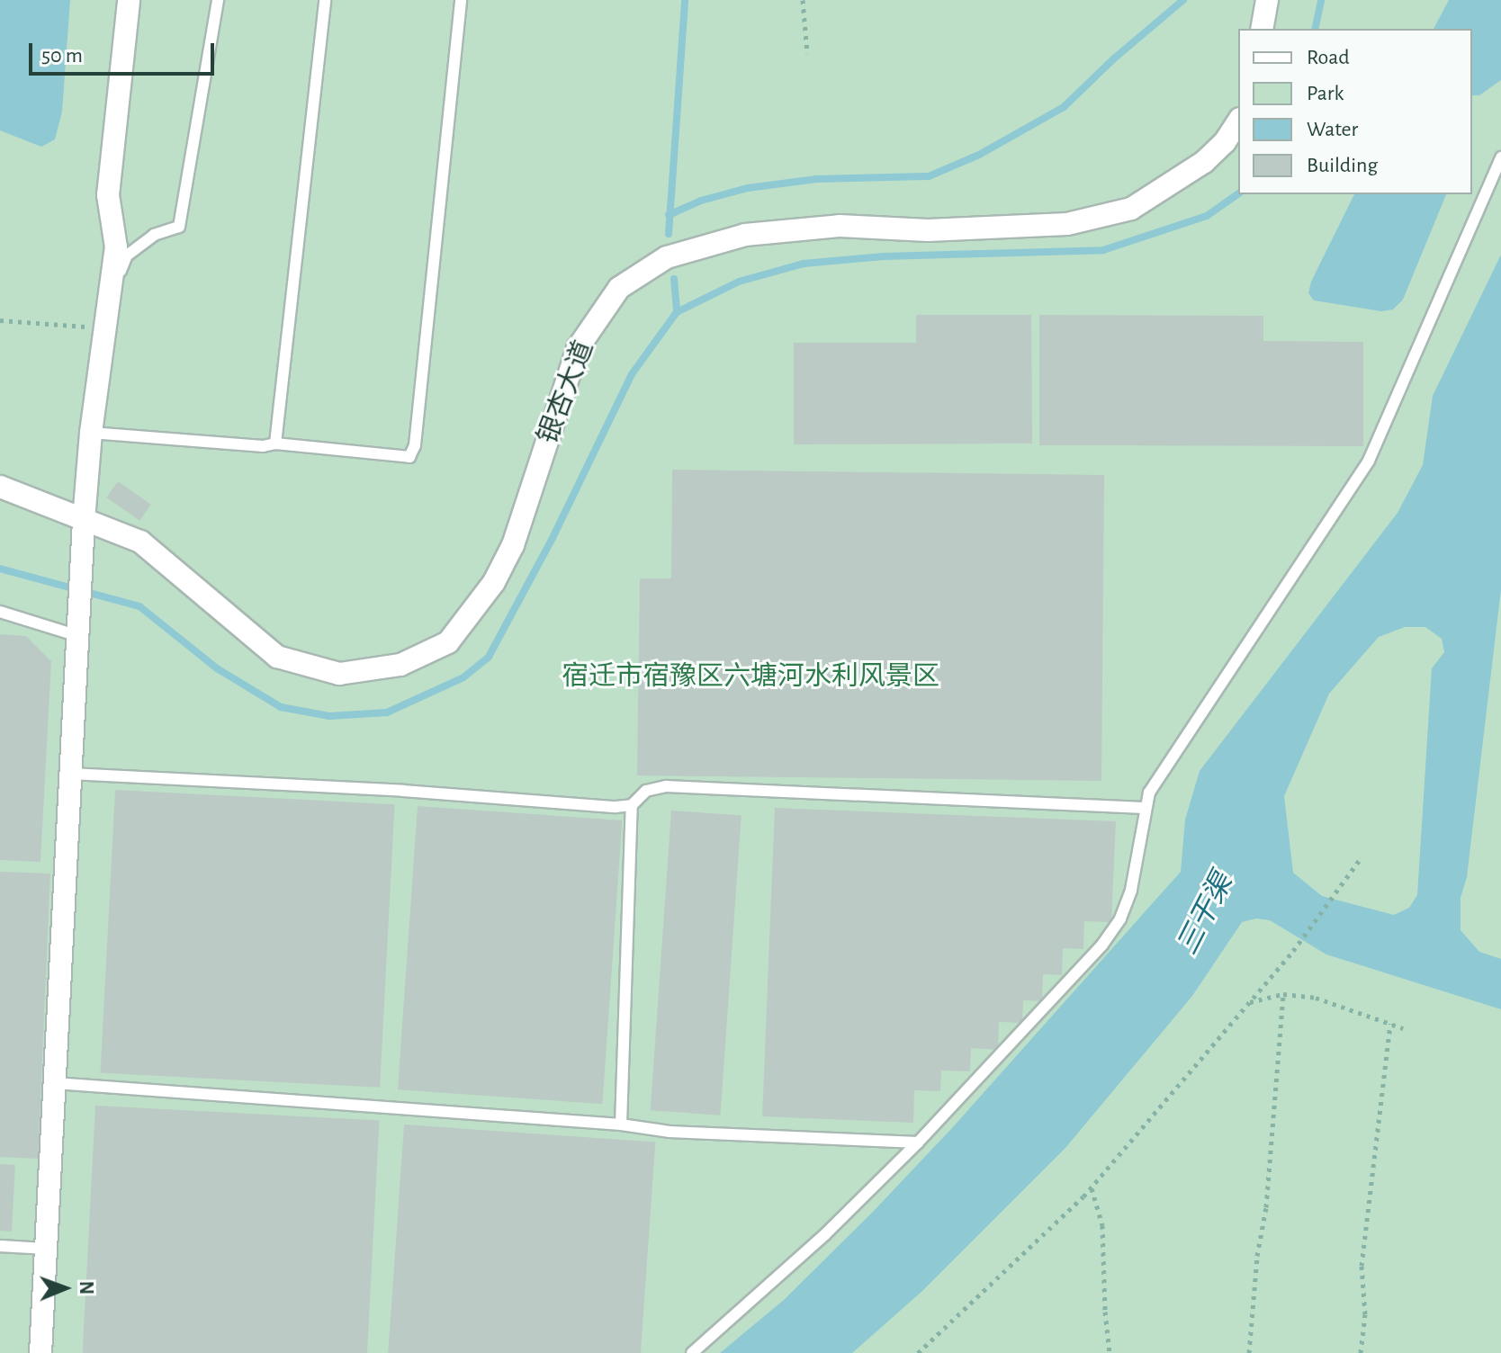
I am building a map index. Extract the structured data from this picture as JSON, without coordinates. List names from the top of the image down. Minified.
{"streets":{"street":["银杏大道"]},"water":["三干渠"],"parks":["宿迁市宿豫区六塘河水利风景区"],"legend":["Road","Park","Water","Building"],"scale_bar":"50 m","north":"right"}
